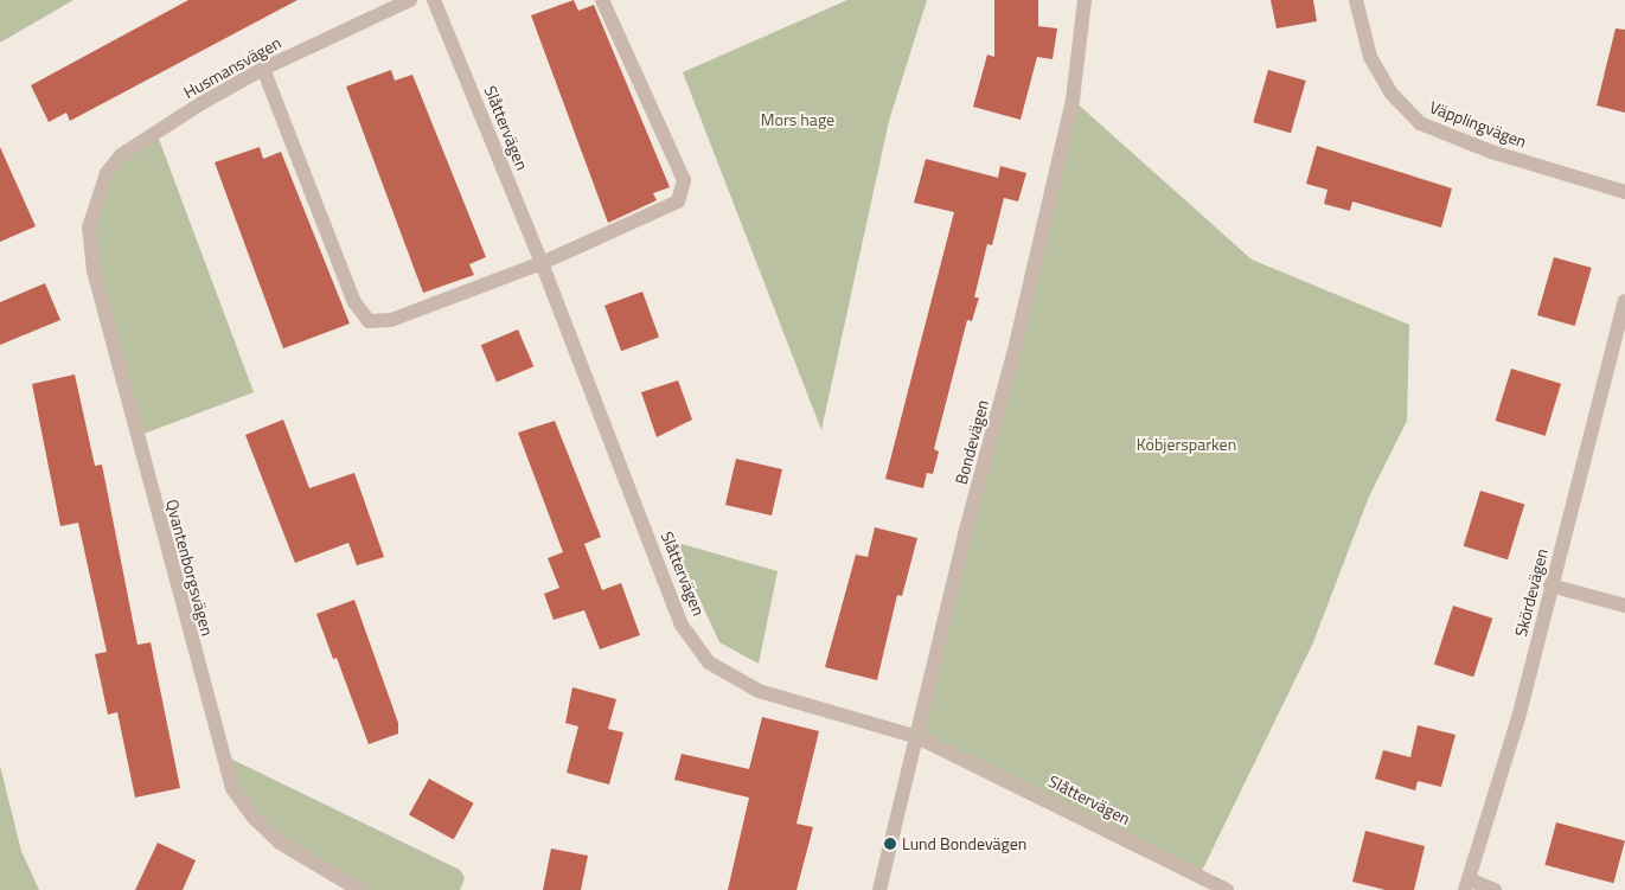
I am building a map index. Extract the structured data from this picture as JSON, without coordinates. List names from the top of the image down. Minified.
{"streets":{"street":["Husmansvägen","Väpplingvägen","Slåttervägen","Bondevägen","Qvantenborgsvägen","Skördevägen"]},"crossings":[["Husmansvägen","Qvantenborgsvägen"],["Slåttervägen","Bondevägen"]],"parks":["Mors hage","Kobjersparken"],"places":["Lund Bondevägen"]}
